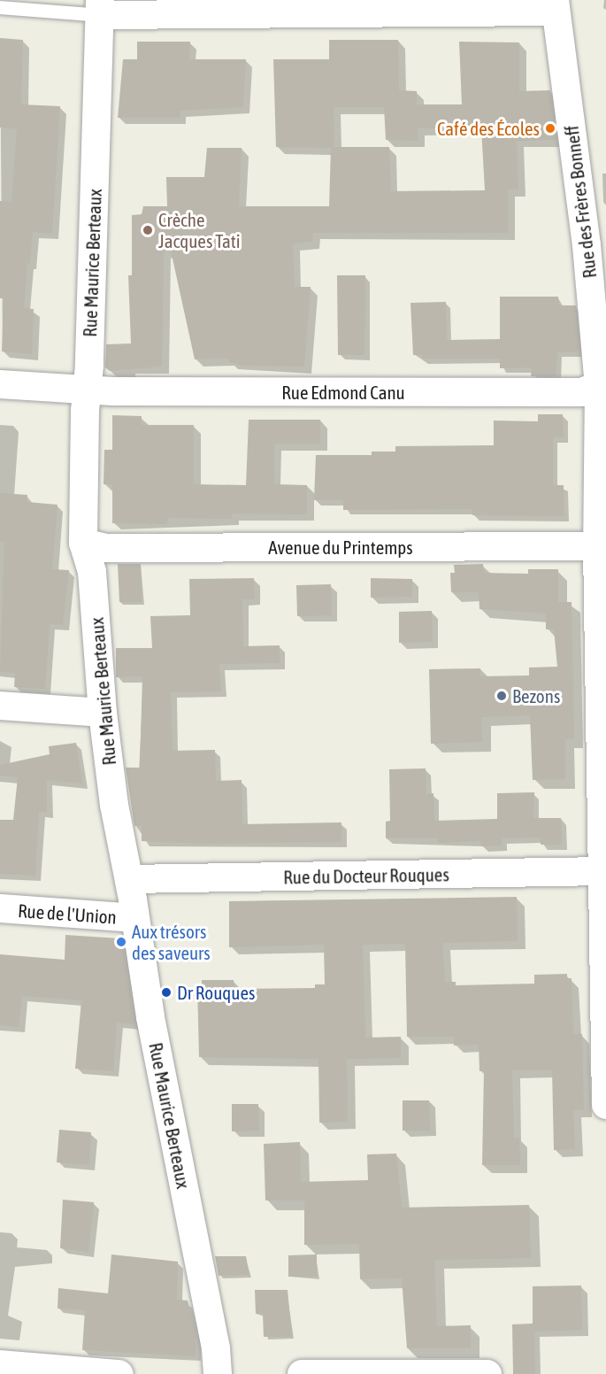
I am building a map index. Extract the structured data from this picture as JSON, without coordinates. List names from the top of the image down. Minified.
{"streets":{"street":["Rue des Frères Bonneff","Rue Maurice Berteaux","Rue Edmond Canu","Avenue du Printemps","Rue du Docteur Rouques","Rue de l'Union"]},"crossings":[["Rue des Frères Bonneff","Rue Edmond Canu"],["Rue des Frères Bonneff","Avenue du Printemps"],["Rue des Frères Bonneff","Rue du Docteur Rouques"],["Rue Maurice Berteaux","Rue Edmond Canu"],["Rue Maurice Berteaux","Avenue du Printemps"],["Rue Maurice Berteaux","Rue du Docteur Rouques"],["Rue Maurice Berteaux","Rue de l'Union"]],"places":["Café des Écoles","Crèche Jacques Tati","Bezons","Aux trésors des saveurs","Dr Rouques"]}
